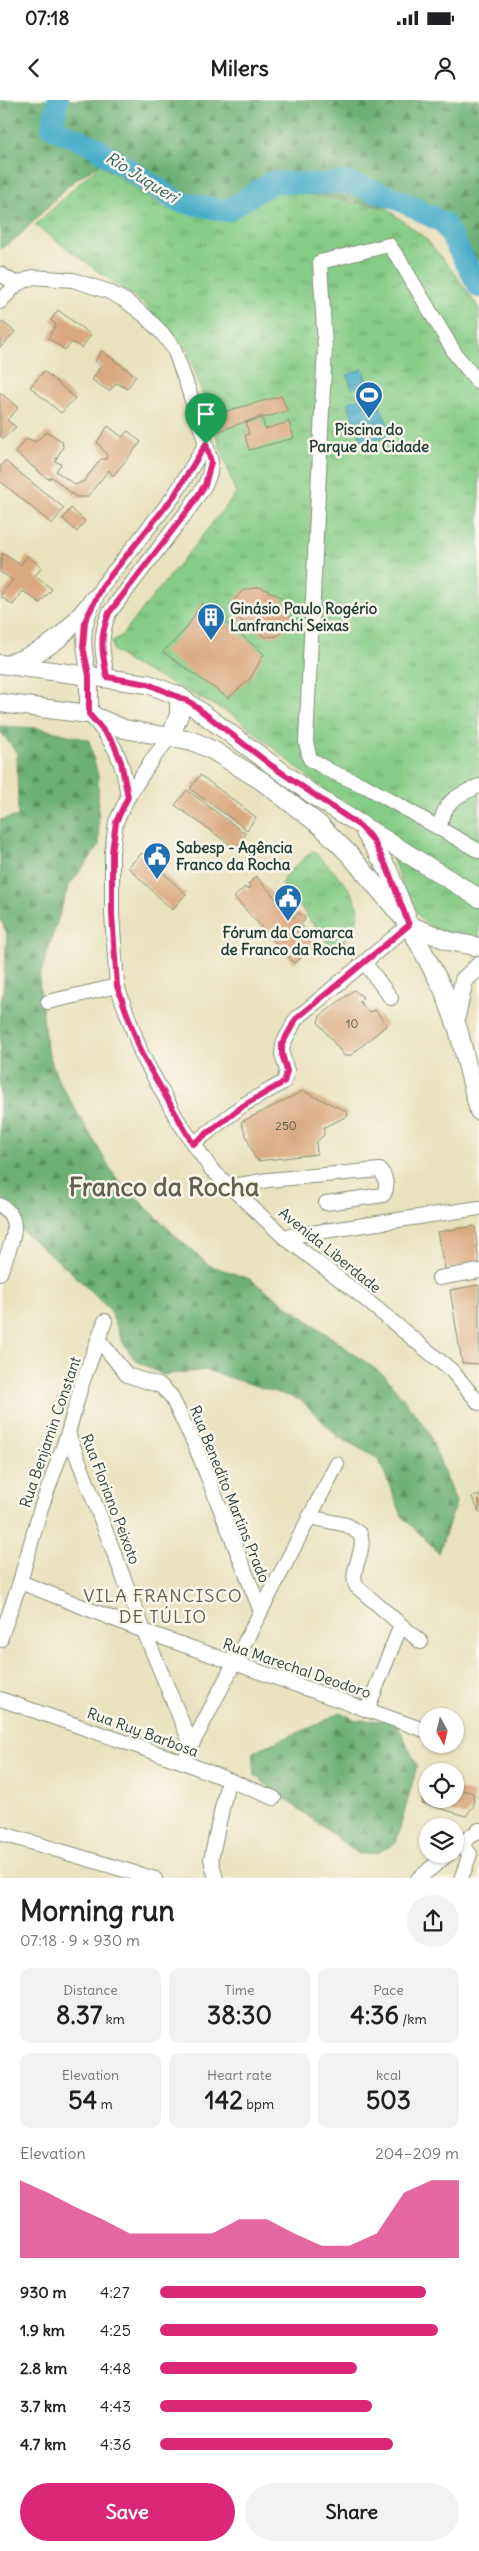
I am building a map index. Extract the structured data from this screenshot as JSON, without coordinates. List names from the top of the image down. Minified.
{"streets":{"street":["Avenida Liberdade","Rua Benjamin Constant","Rua Benedito Martins Prado","Rua Floriano Peixoto","Rua Marechal Deodoro","Rua Ruy Barbosa"]},"crossings":[["Rua Benjamin Constant","Rua Benedito Martins Prado"],["Rua Benjamin Constant","Rua Floriano Peixoto"],["Rua Benjamin Constant","Rua Marechal Deodoro"],["Rua Floriano Peixoto","Rua Marechal Deodoro"]],"districts":["Franco da Rocha","VILA FRANCISCO DE TÚLIO"],"water":["Rio Juqueri"],"places":{"sports":["Piscina do Parque da Cidade"],"building":["Ginásio Paulo Rogério Lanfranchi Seixas"],"public building":["Sabesp - Agência Franco da Rocha","Fórum da Comarca de Franco da Rocha"]},"house_numbers":["10","250"],"north":"bottom","page":{"status":"07:18","header":"Milers","heading":["Morning run","07:18 · 9 × 930 m"],"stats":[["Distance","8.37 km"],["Time","38:30"],["Pace","4:36 /km"],["Elevation","54 m"],["Heart rate","142 bpm"],["kcal","503"]],"chart":["Elevation","204–209 m"],"list":[{"name":"930 m","note":"4:27"},{"name":"1.9 km","note":"4:25"},{"name":"2.8 km","note":"4:48"},{"name":"3.7 km","note":"4:43"},{"name":"4.7 km","note":"4:36"}],"buttons":["Save","Share"]}}
